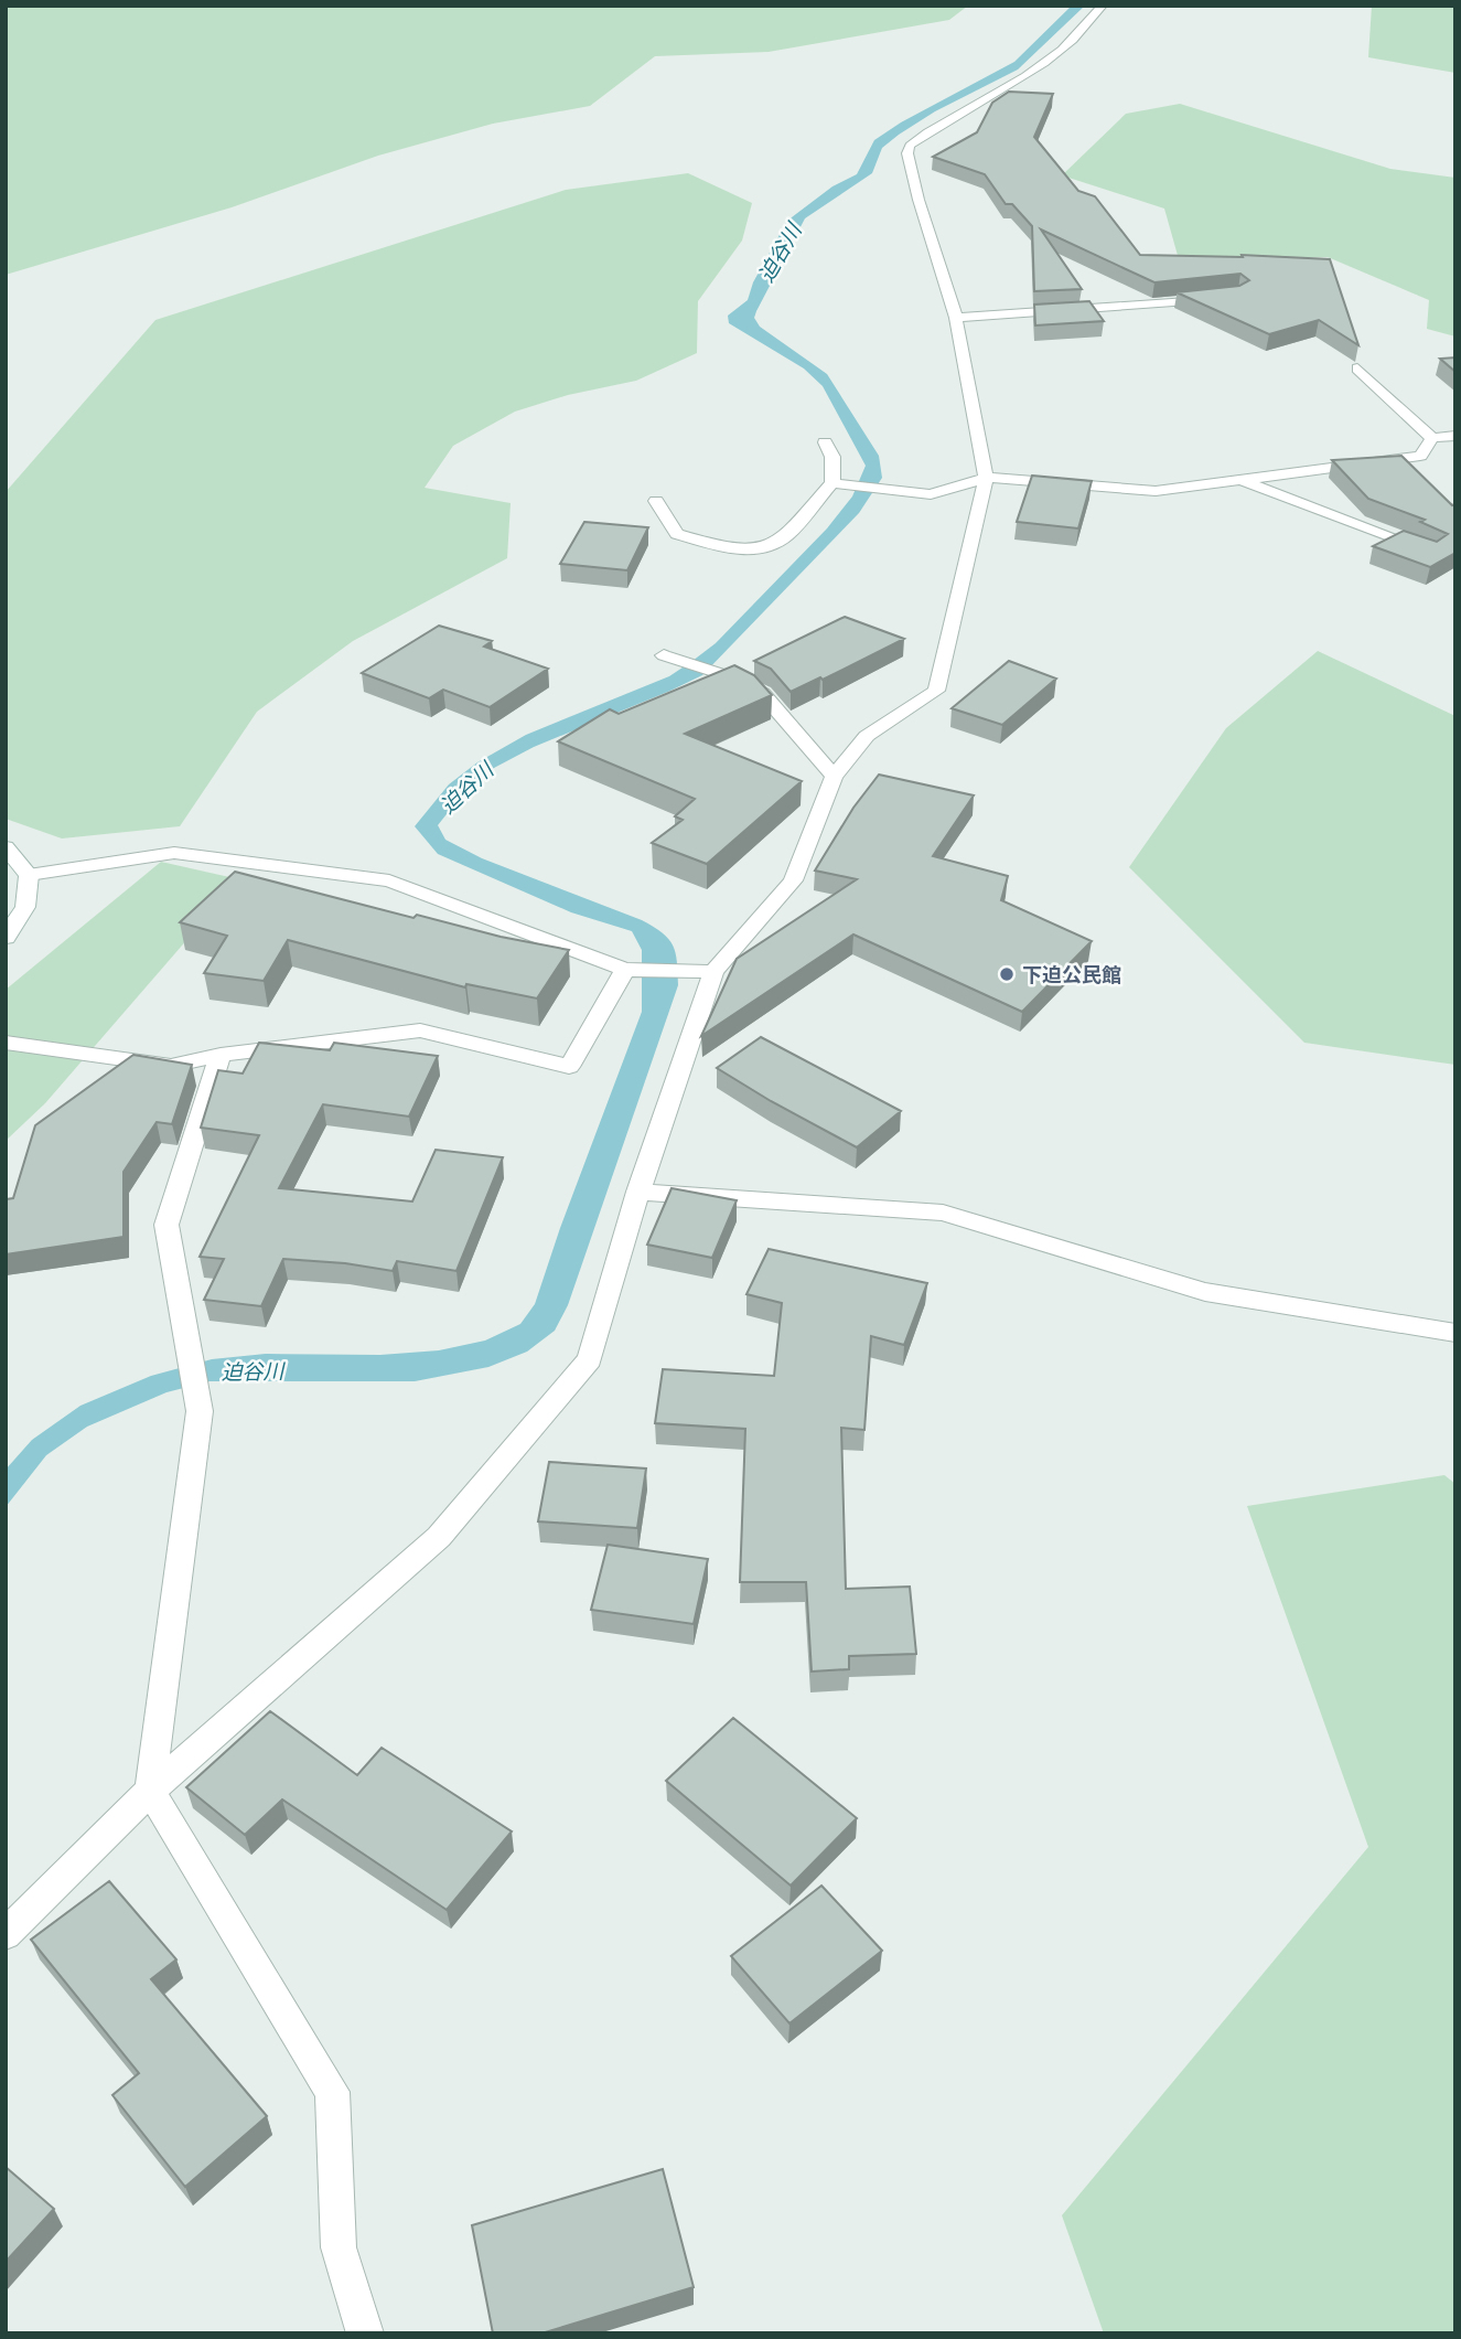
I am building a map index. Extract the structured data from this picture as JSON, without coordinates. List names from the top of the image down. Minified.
{"water":["迫谷川"],"places":["下迫公民館"]}
